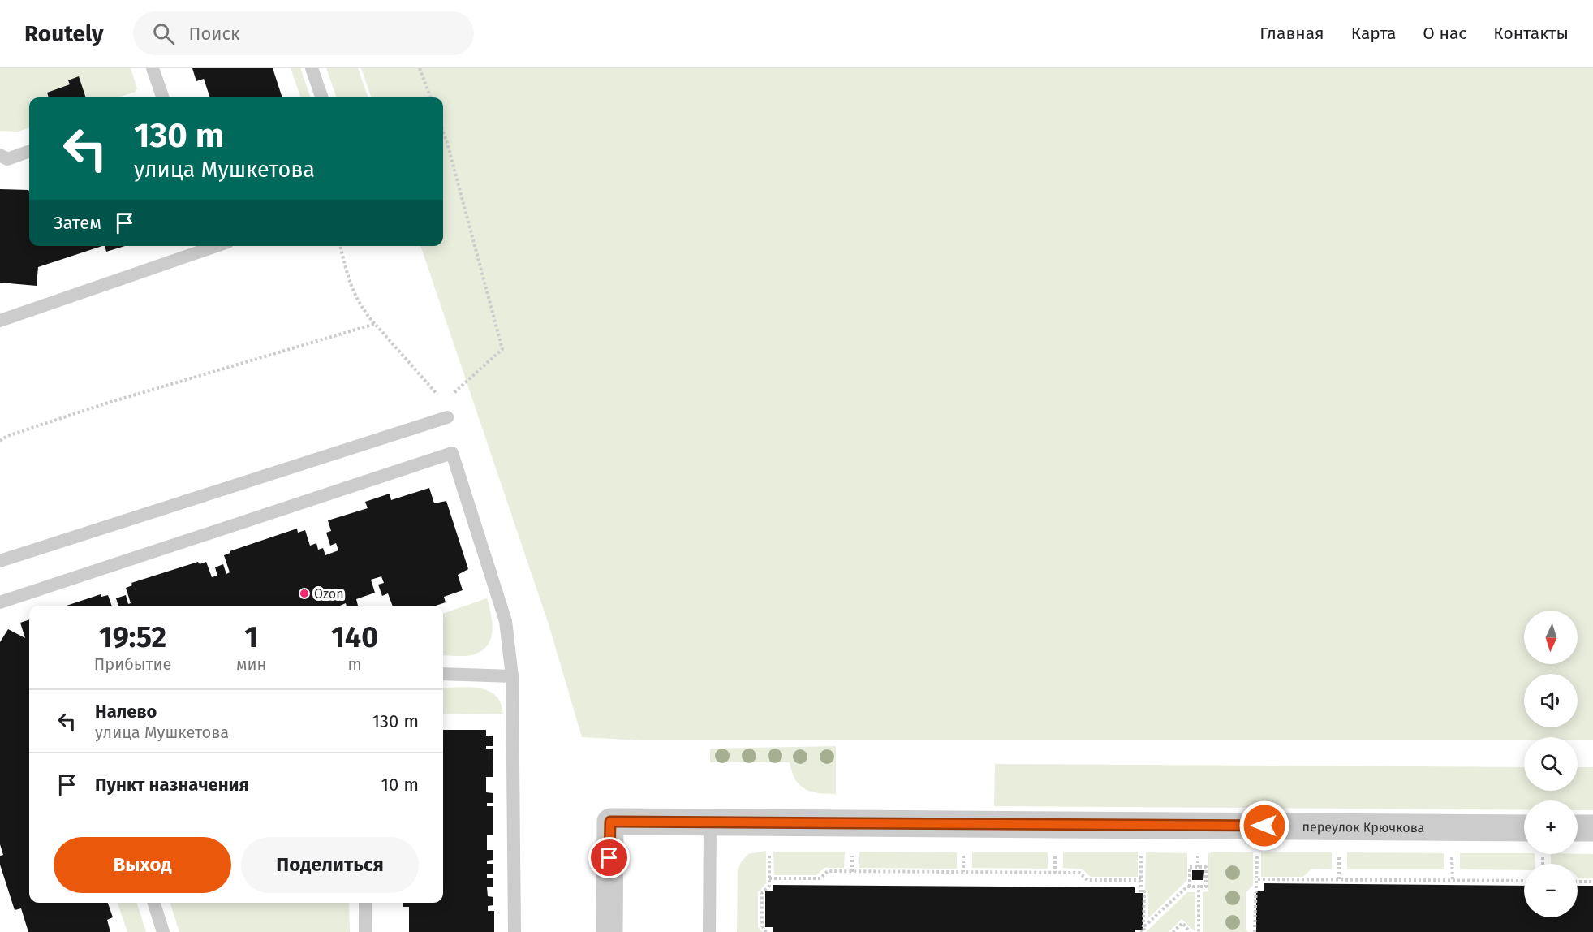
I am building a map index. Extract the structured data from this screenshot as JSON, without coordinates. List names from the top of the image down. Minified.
{"streets":{"street":["переулок Крючкова"]},"places":["Ozon"],"north":"bottom","page":{"header":"Routely","search":"Поиск","nav":["Главная","Карта","О нас","Контакты"],"turn":["130 m","улица Мушкетова"],"then":"Затем","eta":["19:52","Прибытие","1","мин","140","m"],"map_buttons":["+","−"],"list":[{"name":"Налево","note":"улица Мушкетова","value":"130 m"},{"name":"Пункт назначения","value":"10 m"}],"buttons":["Выход","Поделиться"]}}
